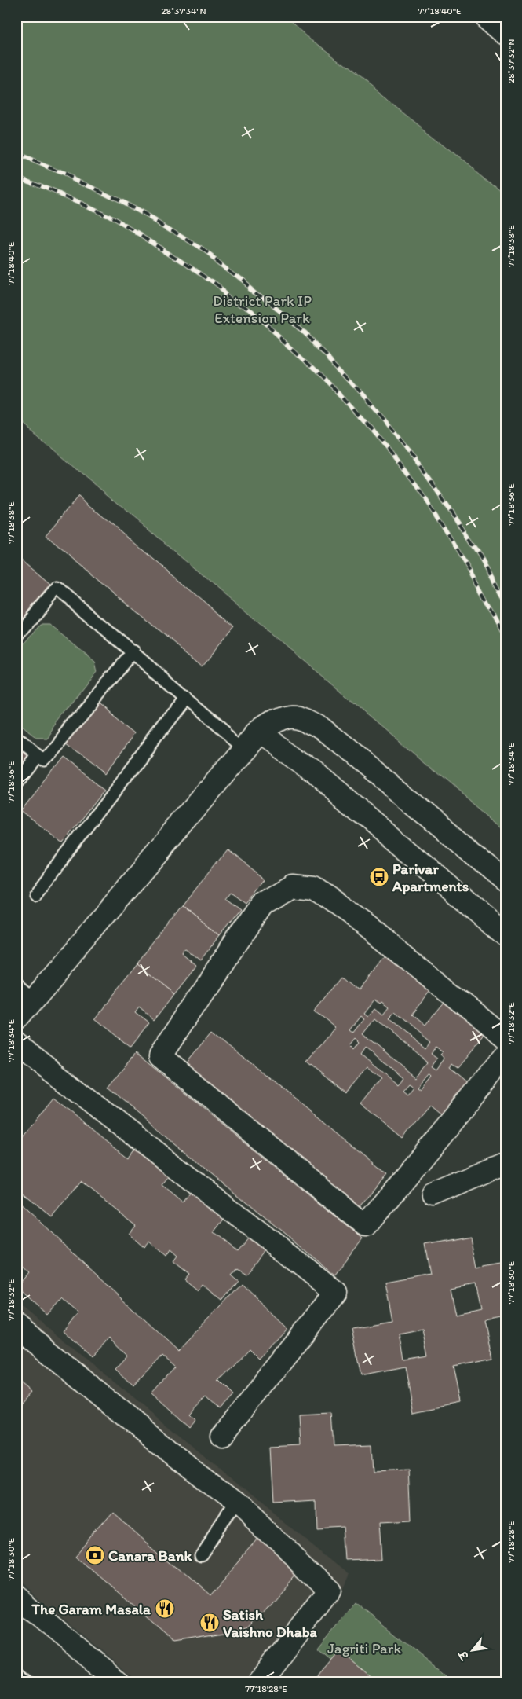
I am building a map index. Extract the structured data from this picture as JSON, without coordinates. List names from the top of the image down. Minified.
{"parks":["District Park IP Extension Park","Jagriti Park"],"places":{"bus stop":["Parivar Apartments"],"bank":["Canara Bank"],"restaurant":["The Garam Masala","Satish Vaishno Dhaba"]},"north":"bottom left","coordinates":["28°37'34\"N","77°18'40\"E","28°37'32\"N","77°18'38\"E","77°18'36\"E","77°18'34\"E","77°18'32\"E","77°18'30\"E","77°18'28\"E"]}
